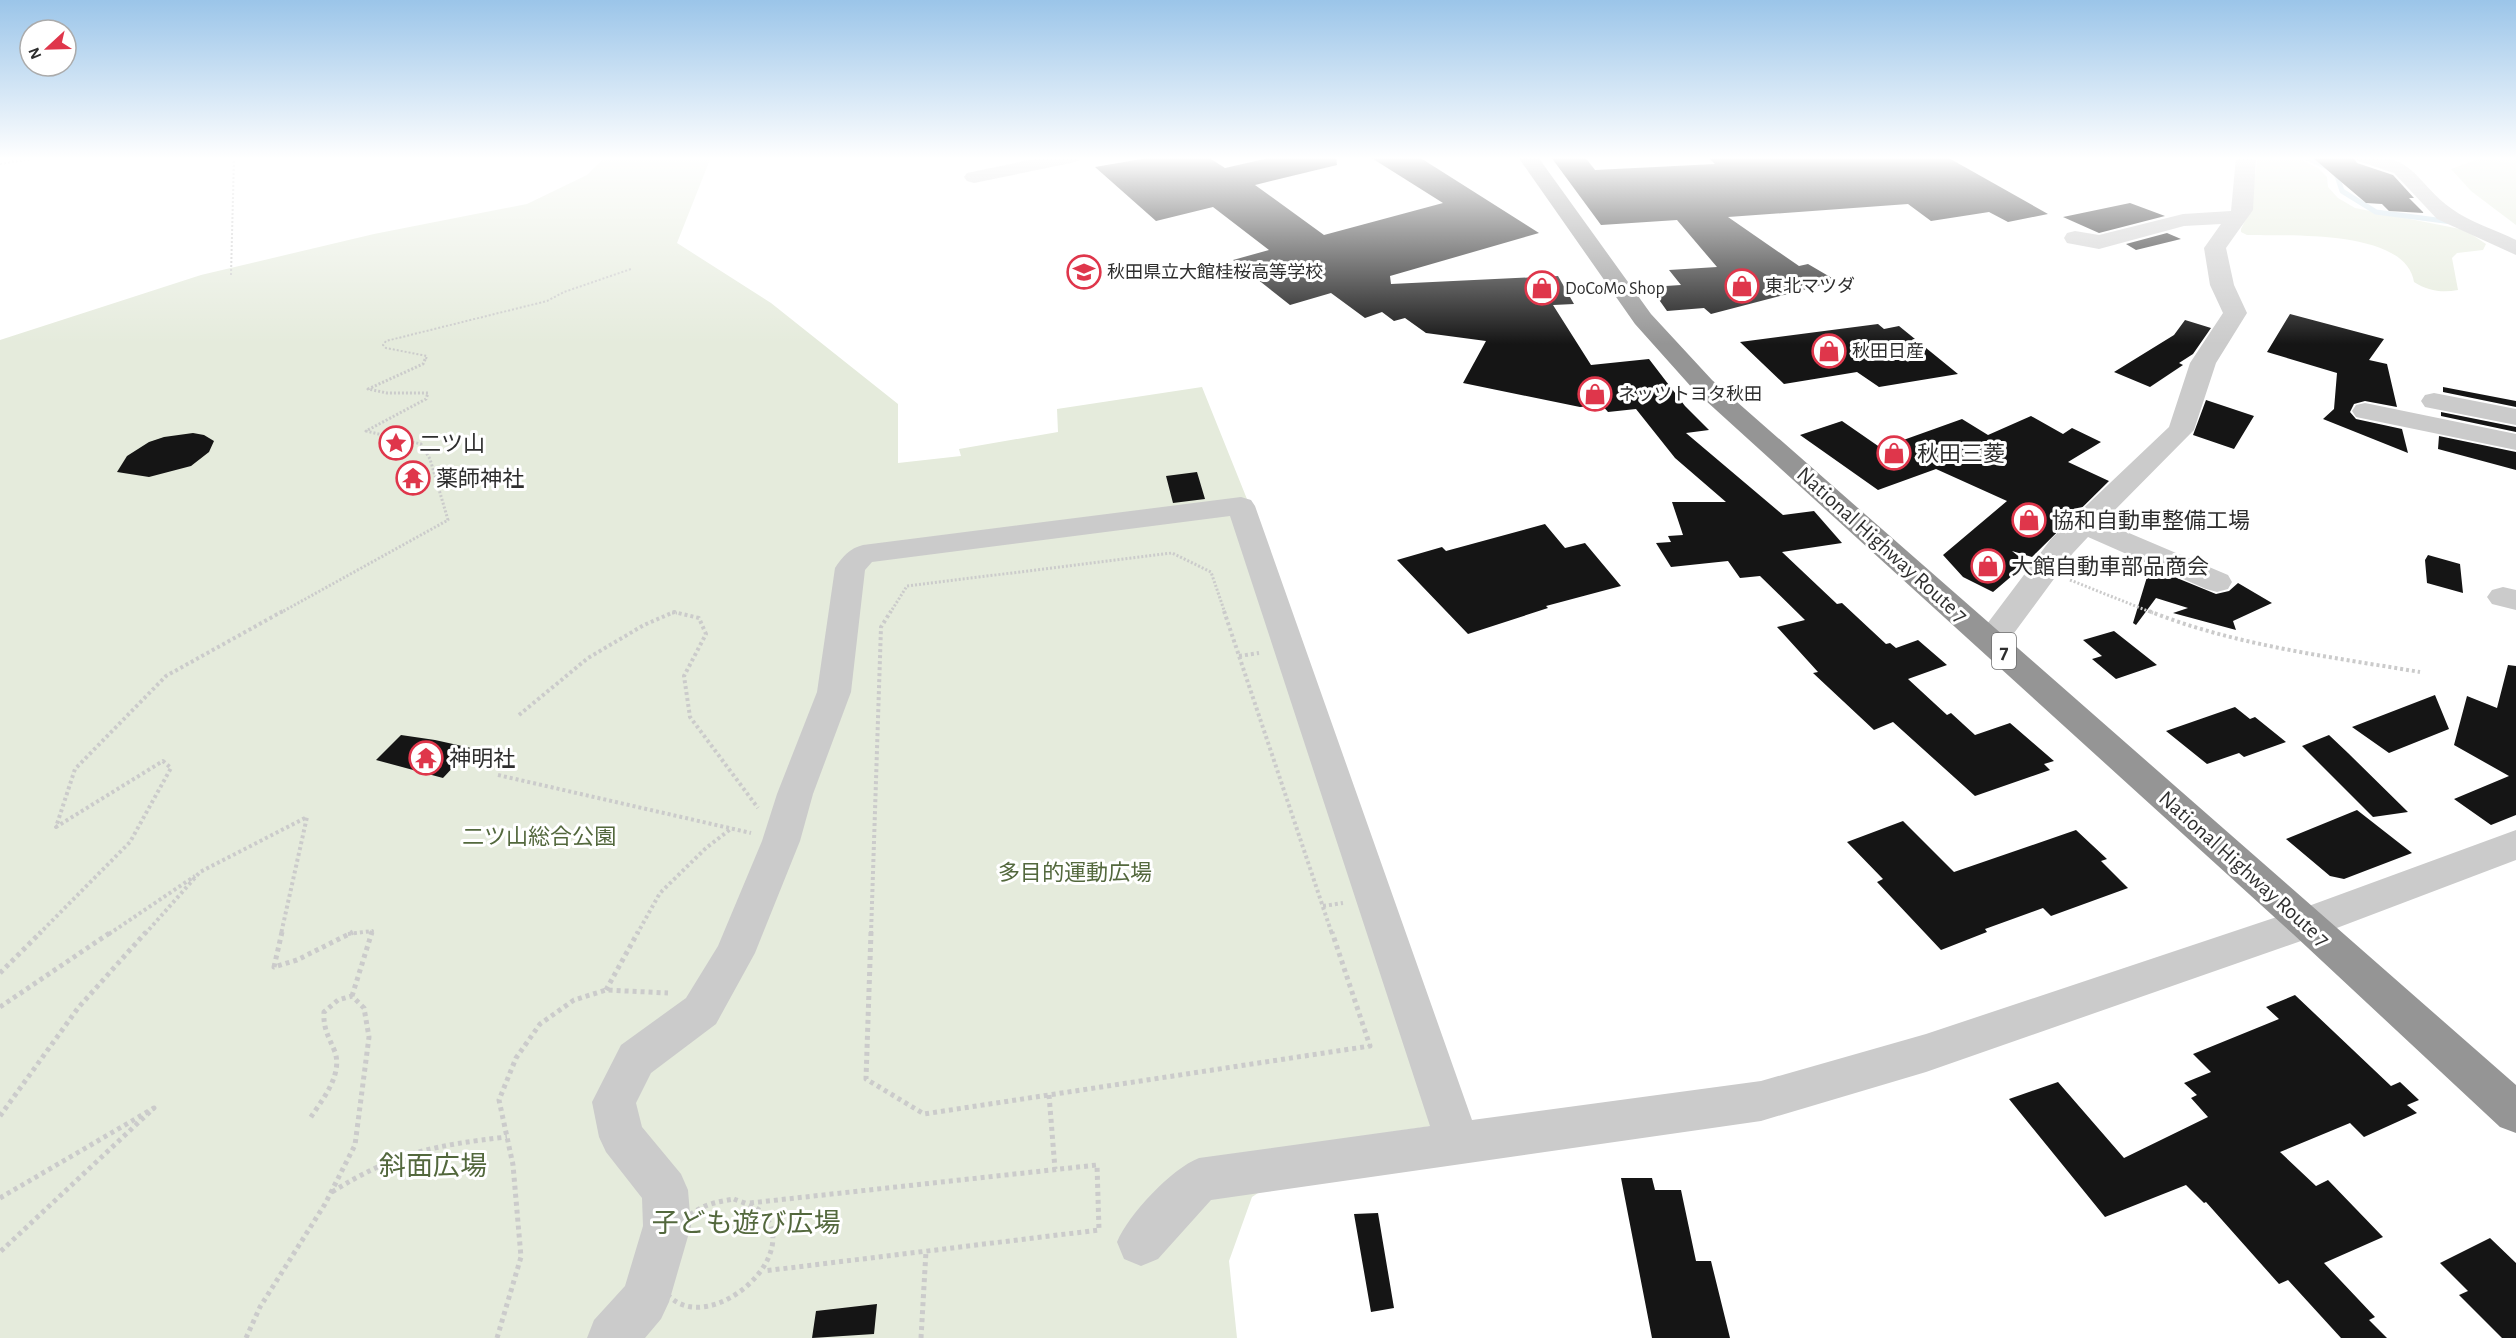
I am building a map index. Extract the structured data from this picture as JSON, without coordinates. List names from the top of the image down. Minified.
{"streets":{"highway":["National Highway Route 7","7"]},"parks":["二ツ山総合公園","多目的運動広場","斜面広場","子ども遊び広場"],"places":{"school or university":["秋田県立大館桂桜高等学校"],"shop":["東北マツダ","DoCoMo Shop","秋田日産","ネッツトヨタ秋田","秋田三菱","協和自動車整備工場","大館自動車部品商会"],"place":["二ツ山"],"temple":["薬師神社","神明社"]},"north":"left"}
